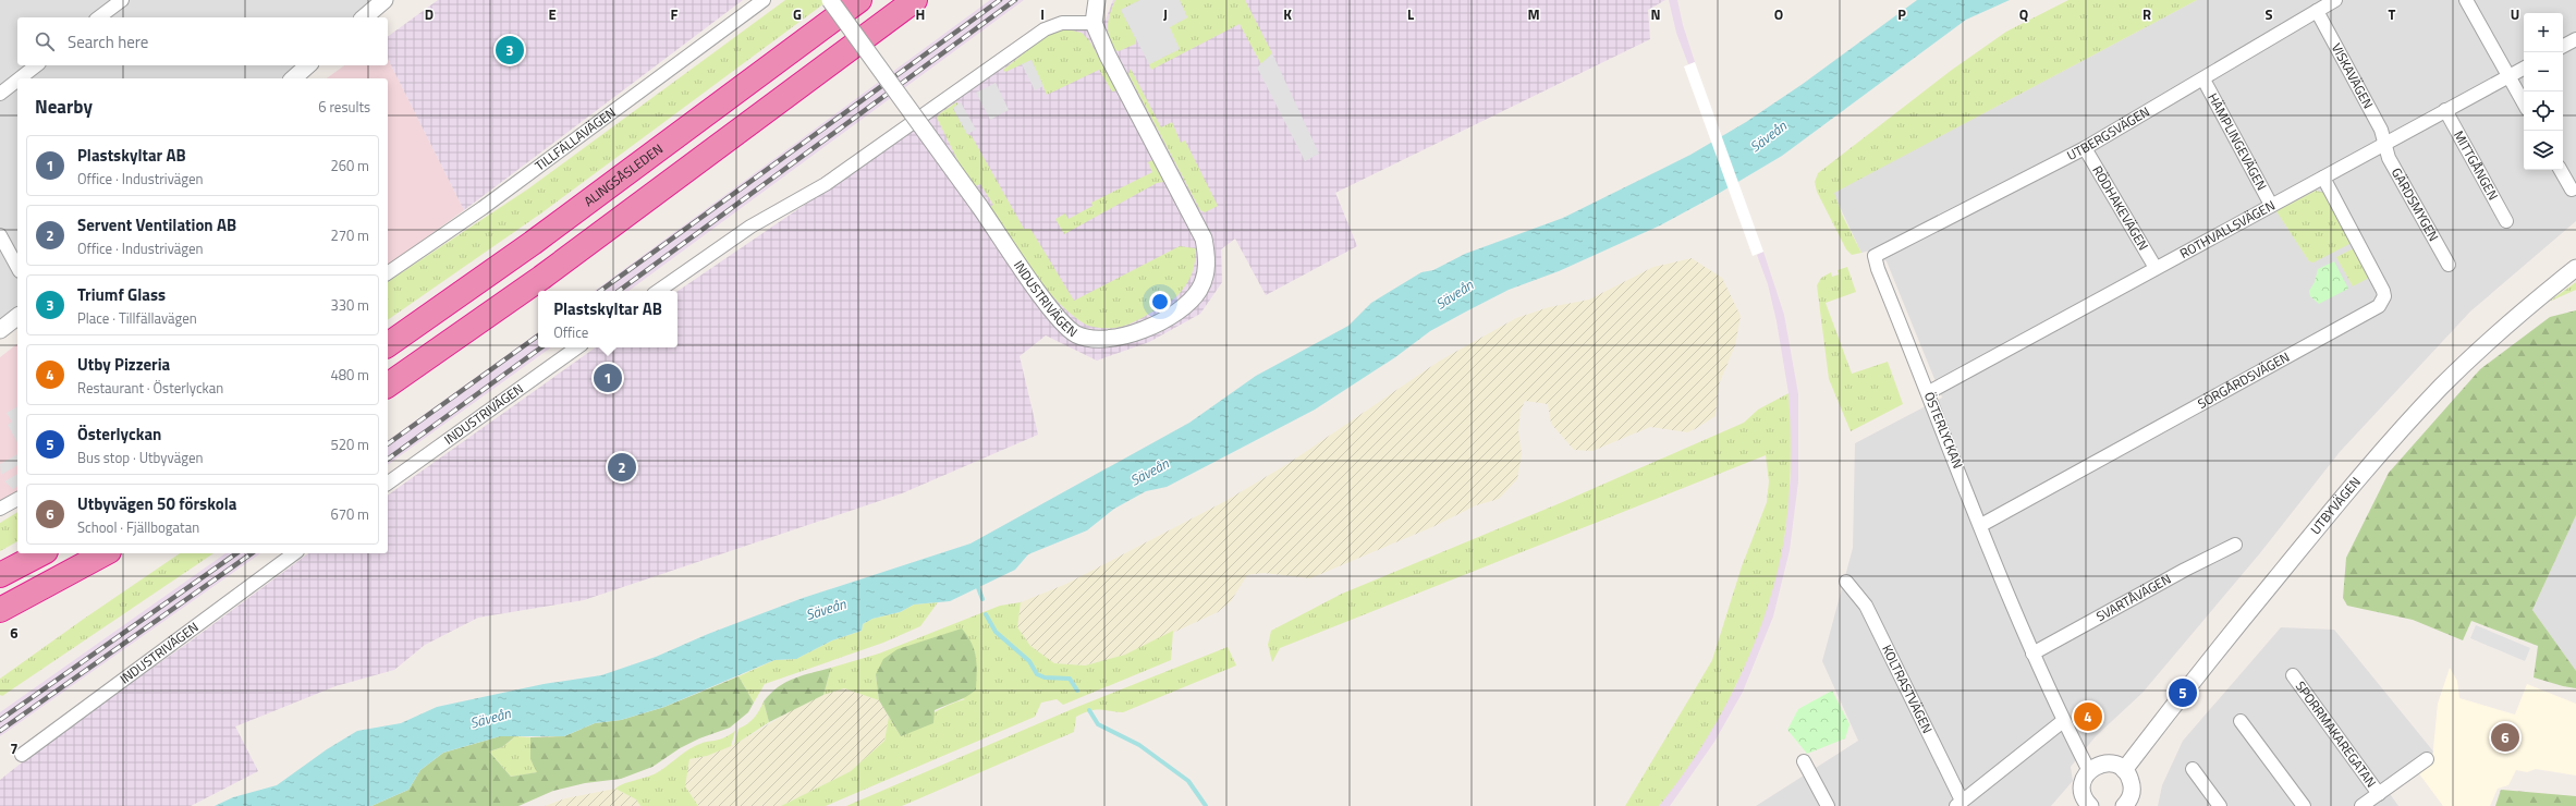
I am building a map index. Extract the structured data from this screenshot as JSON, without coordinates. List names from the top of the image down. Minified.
{"streets":{"highway":["ALINGSÅSLEDEN"],"street":["VISKAVÄGEN","UTBERGSVÄGEN","TILLFÄLLAVÄGEN","HÄMPLINGEVÄGEN","MITTGÅNGEN","GÄRDSMYGEN","RÖDHAKEVÄGEN","ROTHVALLSVÄGEN","INDUSTRIVÄGEN","SÖRGÅRDSVÄGEN","ÖSTERLYCKAN","UTBYVÄGEN","SVARTÅVÄGEN","KOLTRASTVÄGEN","SPORRMAKAREGATAN"]},"crossings":[["VISKAVÄGEN","UTBERGSVÄGEN"],["VISKAVÄGEN","GÄRDSMYGEN"],["VISKAVÄGEN","ROTHVALLSVÄGEN"],["UTBERGSVÄGEN","HÄMPLINGEVÄGEN"],["UTBERGSVÄGEN","RÖDHAKEVÄGEN"],["UTBERGSVÄGEN","ÖSTERLYCKAN"],["HÄMPLINGEVÄGEN","ROTHVALLSVÄGEN"],["MITTGÅNGEN","ROTHVALLSVÄGEN"],["GÄRDSMYGEN","ROTHVALLSVÄGEN"],["RÖDHAKEVÄGEN","ROTHVALLSVÄGEN"],["ROTHVALLSVÄGEN","SÖRGÅRDSVÄGEN"],["ROTHVALLSVÄGEN","ÖSTERLYCKAN"],["SÖRGÅRDSVÄGEN","ÖSTERLYCKAN"],["ÖSTERLYCKAN","SVARTÅVÄGEN"]],"water":["Säveån"],"page":{"map_buttons":["+","−"],"search":"Search here","pins":["3","1","2","5","4","6"],"heading":["Nearby","6 results"],"list":[{"mark":"1","name":"Plastskyltar AB","note":"Office · Industrivägen","value":"260 m"},{"mark":"2","name":"Servent Ventilation AB","note":"Office · Industrivägen","value":"270 m"},{"mark":"3","name":"Triumf Glass","note":"Place · Tillfällavägen","value":"330 m"},{"mark":"4","name":"Utby Pizzeria","note":"Restaurant · Österlyckan","value":"480 m"},{"mark":"5","name":"Österlyckan","note":"Bus stop · Utbyvägen","value":"520 m"},{"mark":"6","name":"Utbyvägen 50 förskola","note":"School · Fjällbogatan","value":"670 m"}],"popup":["Plastskyltar AB","Office"]},"grid":{"columns":["D","E","F","G","H","I","J","K","L","M","N","O","P","Q","R","S","T","U"],"rows":["6","7"]}}
